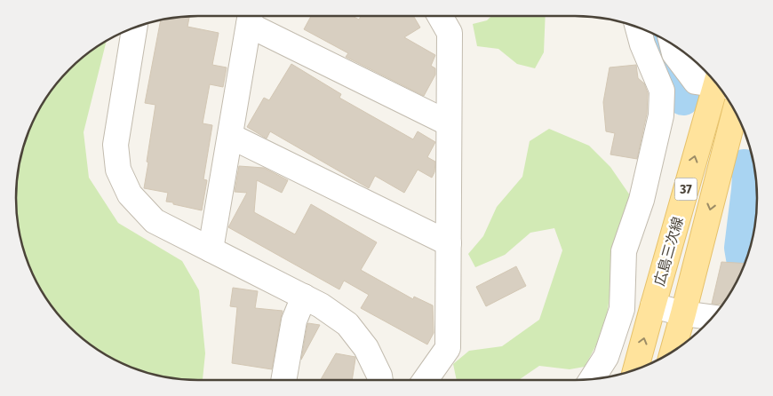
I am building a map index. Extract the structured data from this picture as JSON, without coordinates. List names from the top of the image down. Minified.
{"streets":{"main road":["37","広島三次線"]}}
